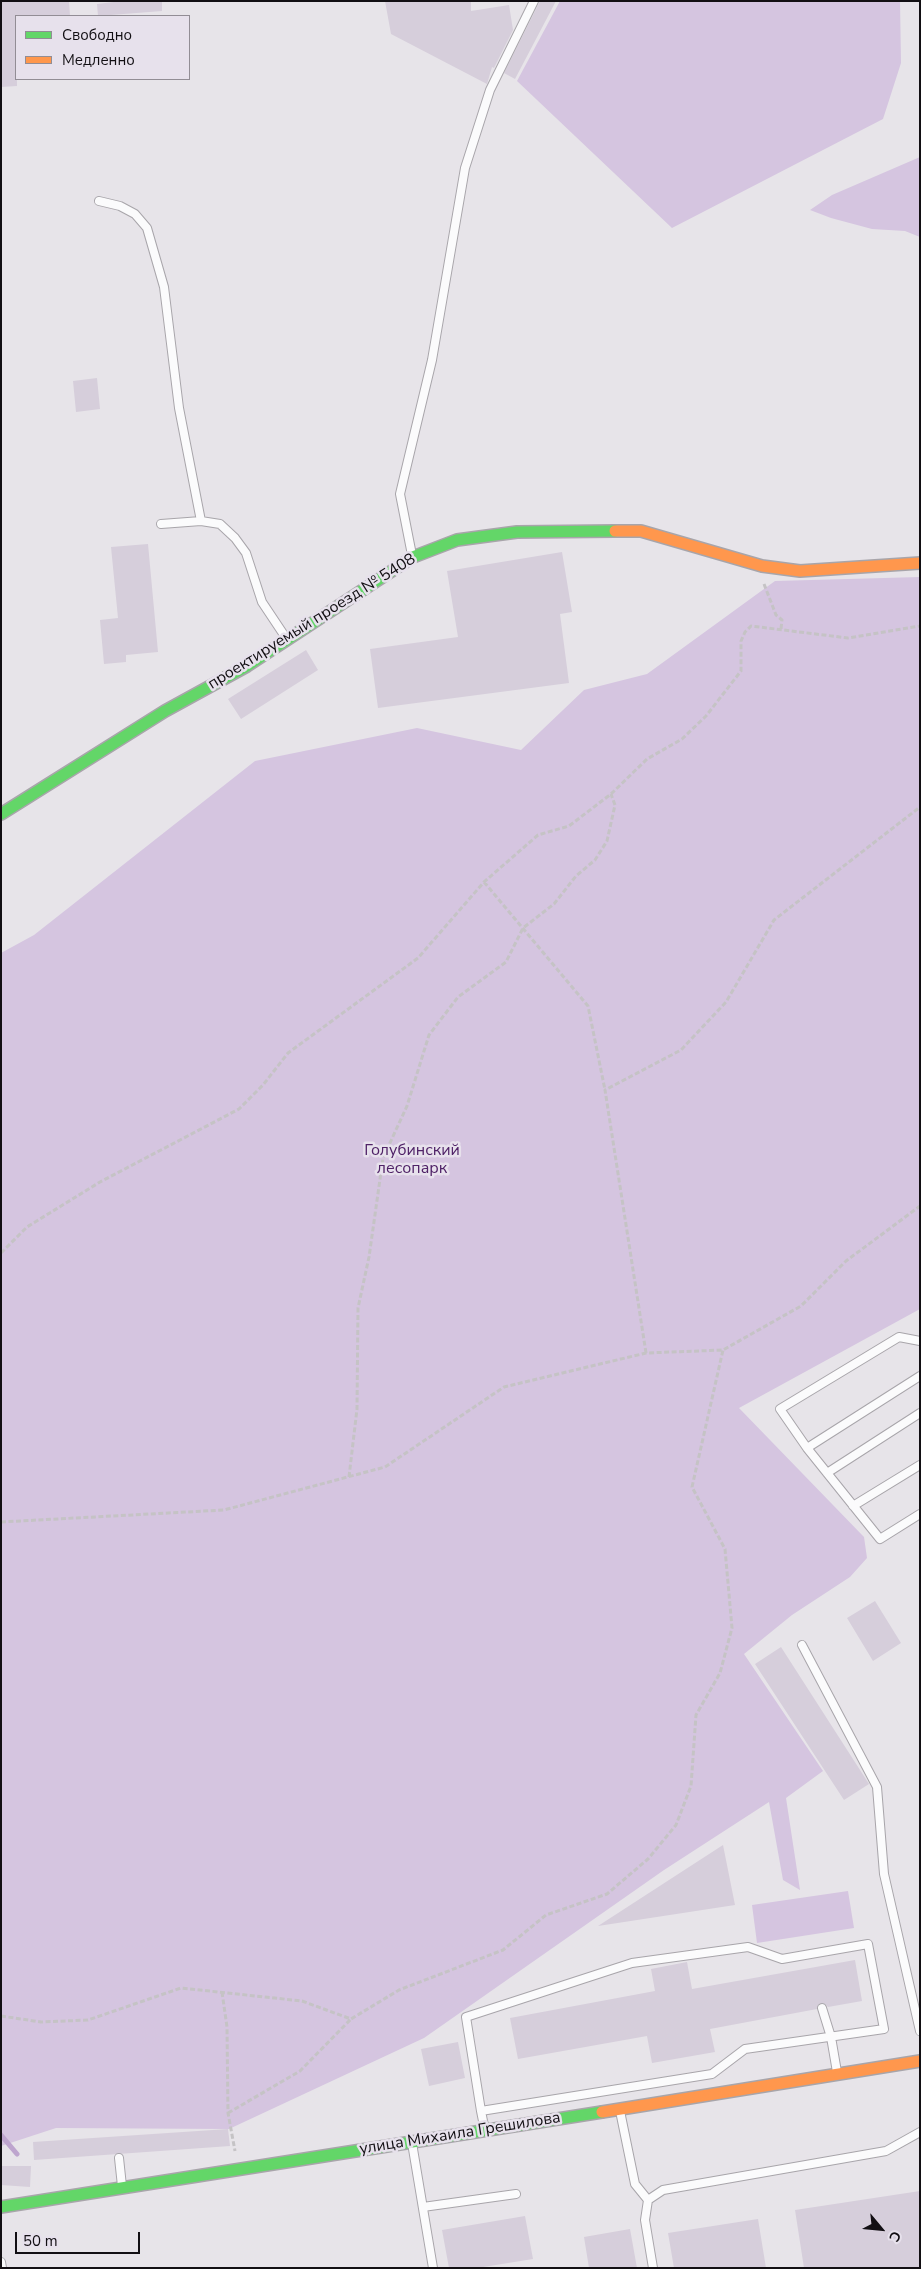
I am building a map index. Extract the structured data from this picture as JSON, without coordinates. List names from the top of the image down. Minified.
{"streets":{"street":["проектируемый проезд № 5408","улица Михаила Грешилова"]},"parks":["Голубинский лесопарк"],"legend":["Свободно","Медленно"],"scale_bar":"50 m","north":"bottom right"}
